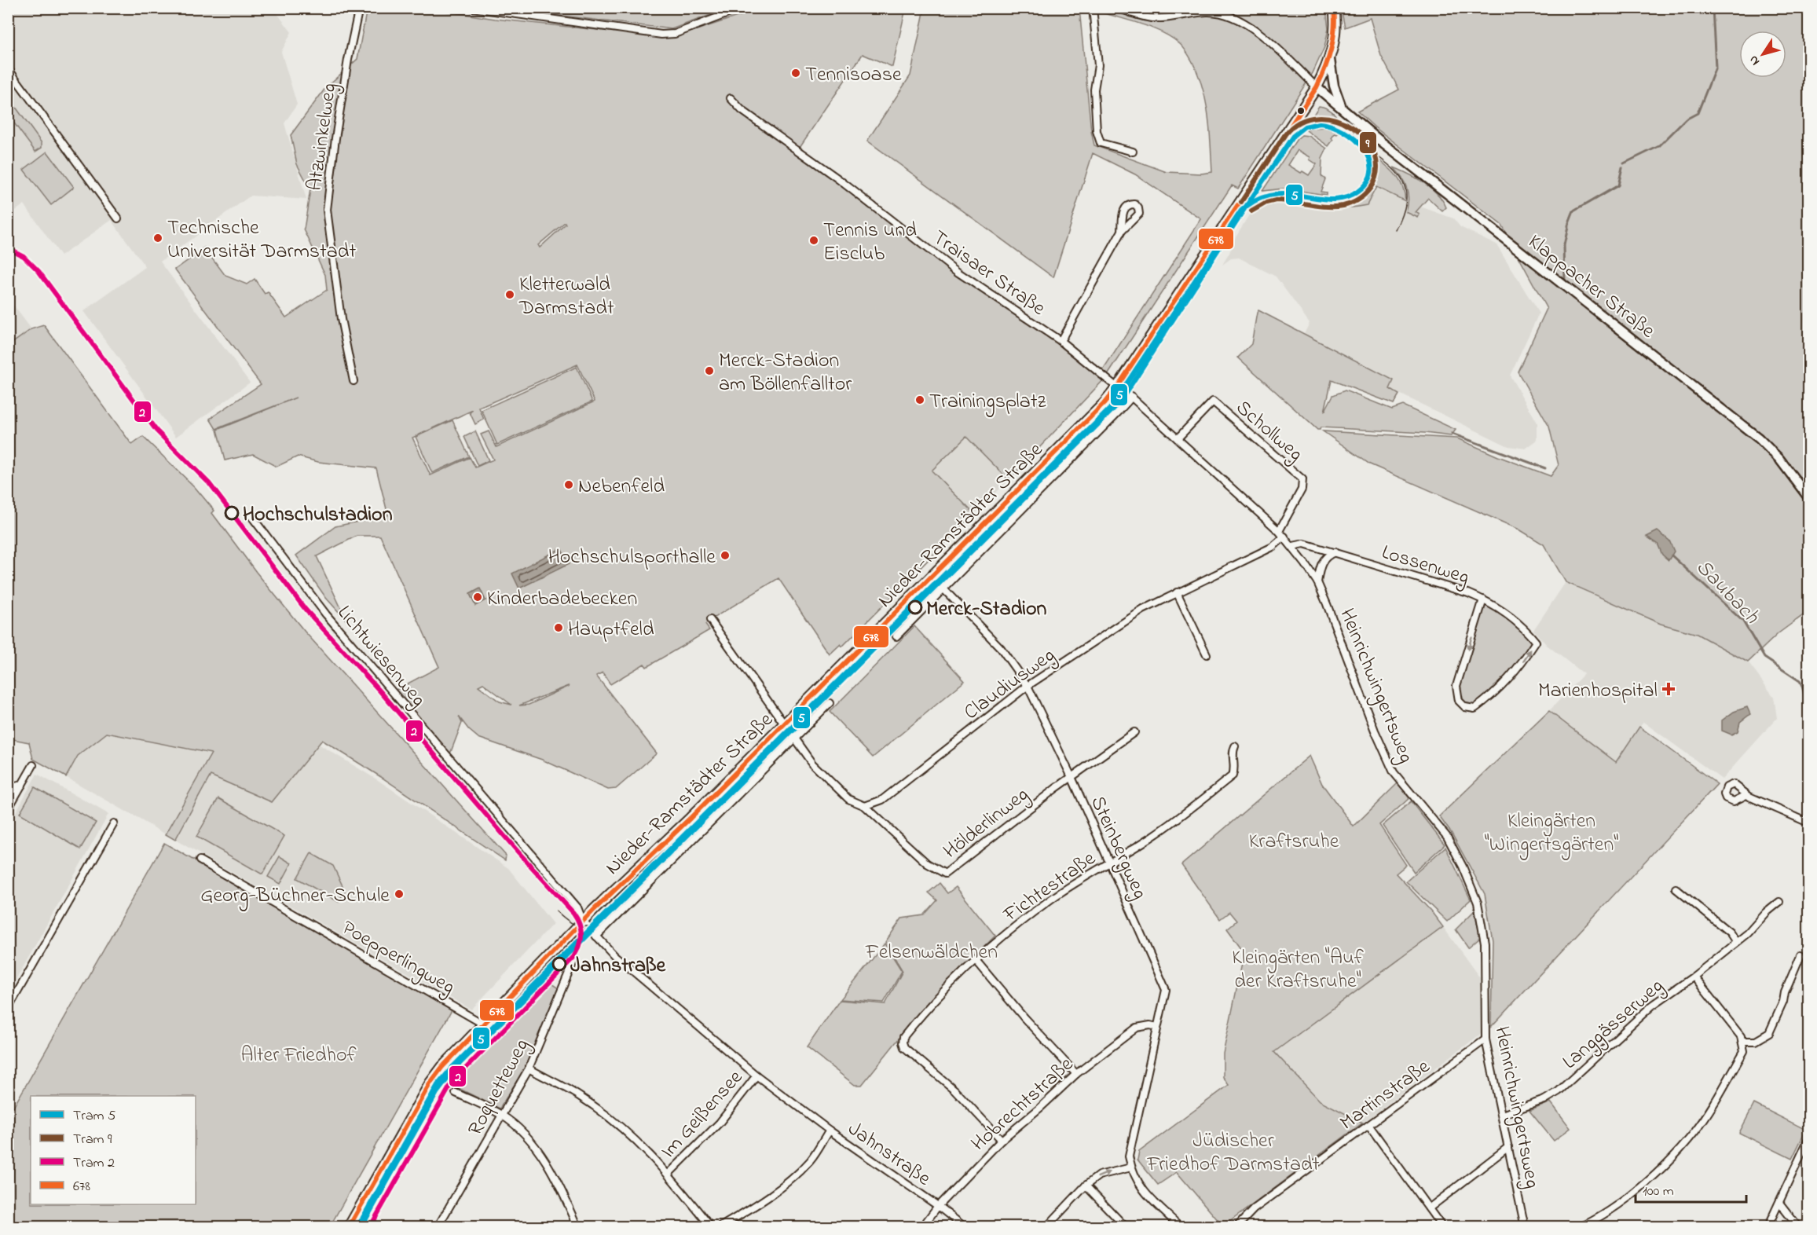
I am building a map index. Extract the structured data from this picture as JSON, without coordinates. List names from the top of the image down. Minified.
{"streets":{"main road":["Klappacher Straße","Nieder-Ramstädter Straße"],"street":["Atzwinkelweg","Traisaer Straße","Schollweg","Lossenweg","Lichtwiesenweg","Claudiusweg","Heinrichwingertsweg","Hölderlinweg","Steinbergweg","Fichtestraße","Poepperlingweg","Langgässerweg","Roquetteweg","Martinstraße","Hobrechtstraße","Im Geißensee","Jahnstraße"]},"crossings":[["Traisaer Straße","Nieder-Ramstädter Straße"],["Traisaer Straße","Heinrichwingertsweg"],["Klappacher Straße","Nieder-Ramstädter Straße"],["Schollweg","Heinrichwingertsweg"],["Nieder-Ramstädter Straße","Lichtwiesenweg"],["Nieder-Ramstädter Straße","Heinrichwingertsweg"],["Nieder-Ramstädter Straße","Hölderlinweg"],["Nieder-Ramstädter Straße","Steinbergweg"],["Nieder-Ramstädter Straße","Poepperlingweg"],["Nieder-Ramstädter Straße","Jahnstraße"],["Lossenweg","Heinrichwingertsweg"],["Lichtwiesenweg","Jahnstraße"],["Claudiusweg","Heinrichwingertsweg"],["Claudiusweg","Hölderlinweg"],["Claudiusweg","Steinbergweg"],["Heinrichwingertsweg","Langgässerweg"],["Heinrichwingertsweg","Martinstraße"],["Hölderlinweg","Steinbergweg"],["Steinbergweg","Fichtestraße"],["Steinbergweg","Hobrechtstraße"],["Fichtestraße","Hobrechtstraße"],["Hobrechtstraße","Jahnstraße"],["Im Geißensee","Jahnstraße"]],"water":["Saubach"],"parks":["Kleingärten \"Wingertsgärten\"","Kraftsruhe","Felsenwäldchen","Kleingärten \"Auf der Kraftsruhe\"","Alter Friedhof","Jüdischer Friedhof Darmstadt"],"places":{"other":["Tennisoase","Technische Universität Darmstadt","Tennis und Eisclub","Kletterwald Darmstadt","Merck-Stadion am Böllenfalltor","Trainingsplatz","Nebenfeld","Hochschulstadion","Hochschulsporthalle","Kinderbadebecken","Merck-Stadion","Hauptfeld","Georg-Büchner-Schule","Jahnstraße"],"health":["Marienhospital"]},"lines":["transit line 678","tram line 9","tram line 5","tram line 2"],"legend":["Tram 5","Tram 9","Tram 2","678"],"scale_bar":"100 m","north":"bottom left"}
